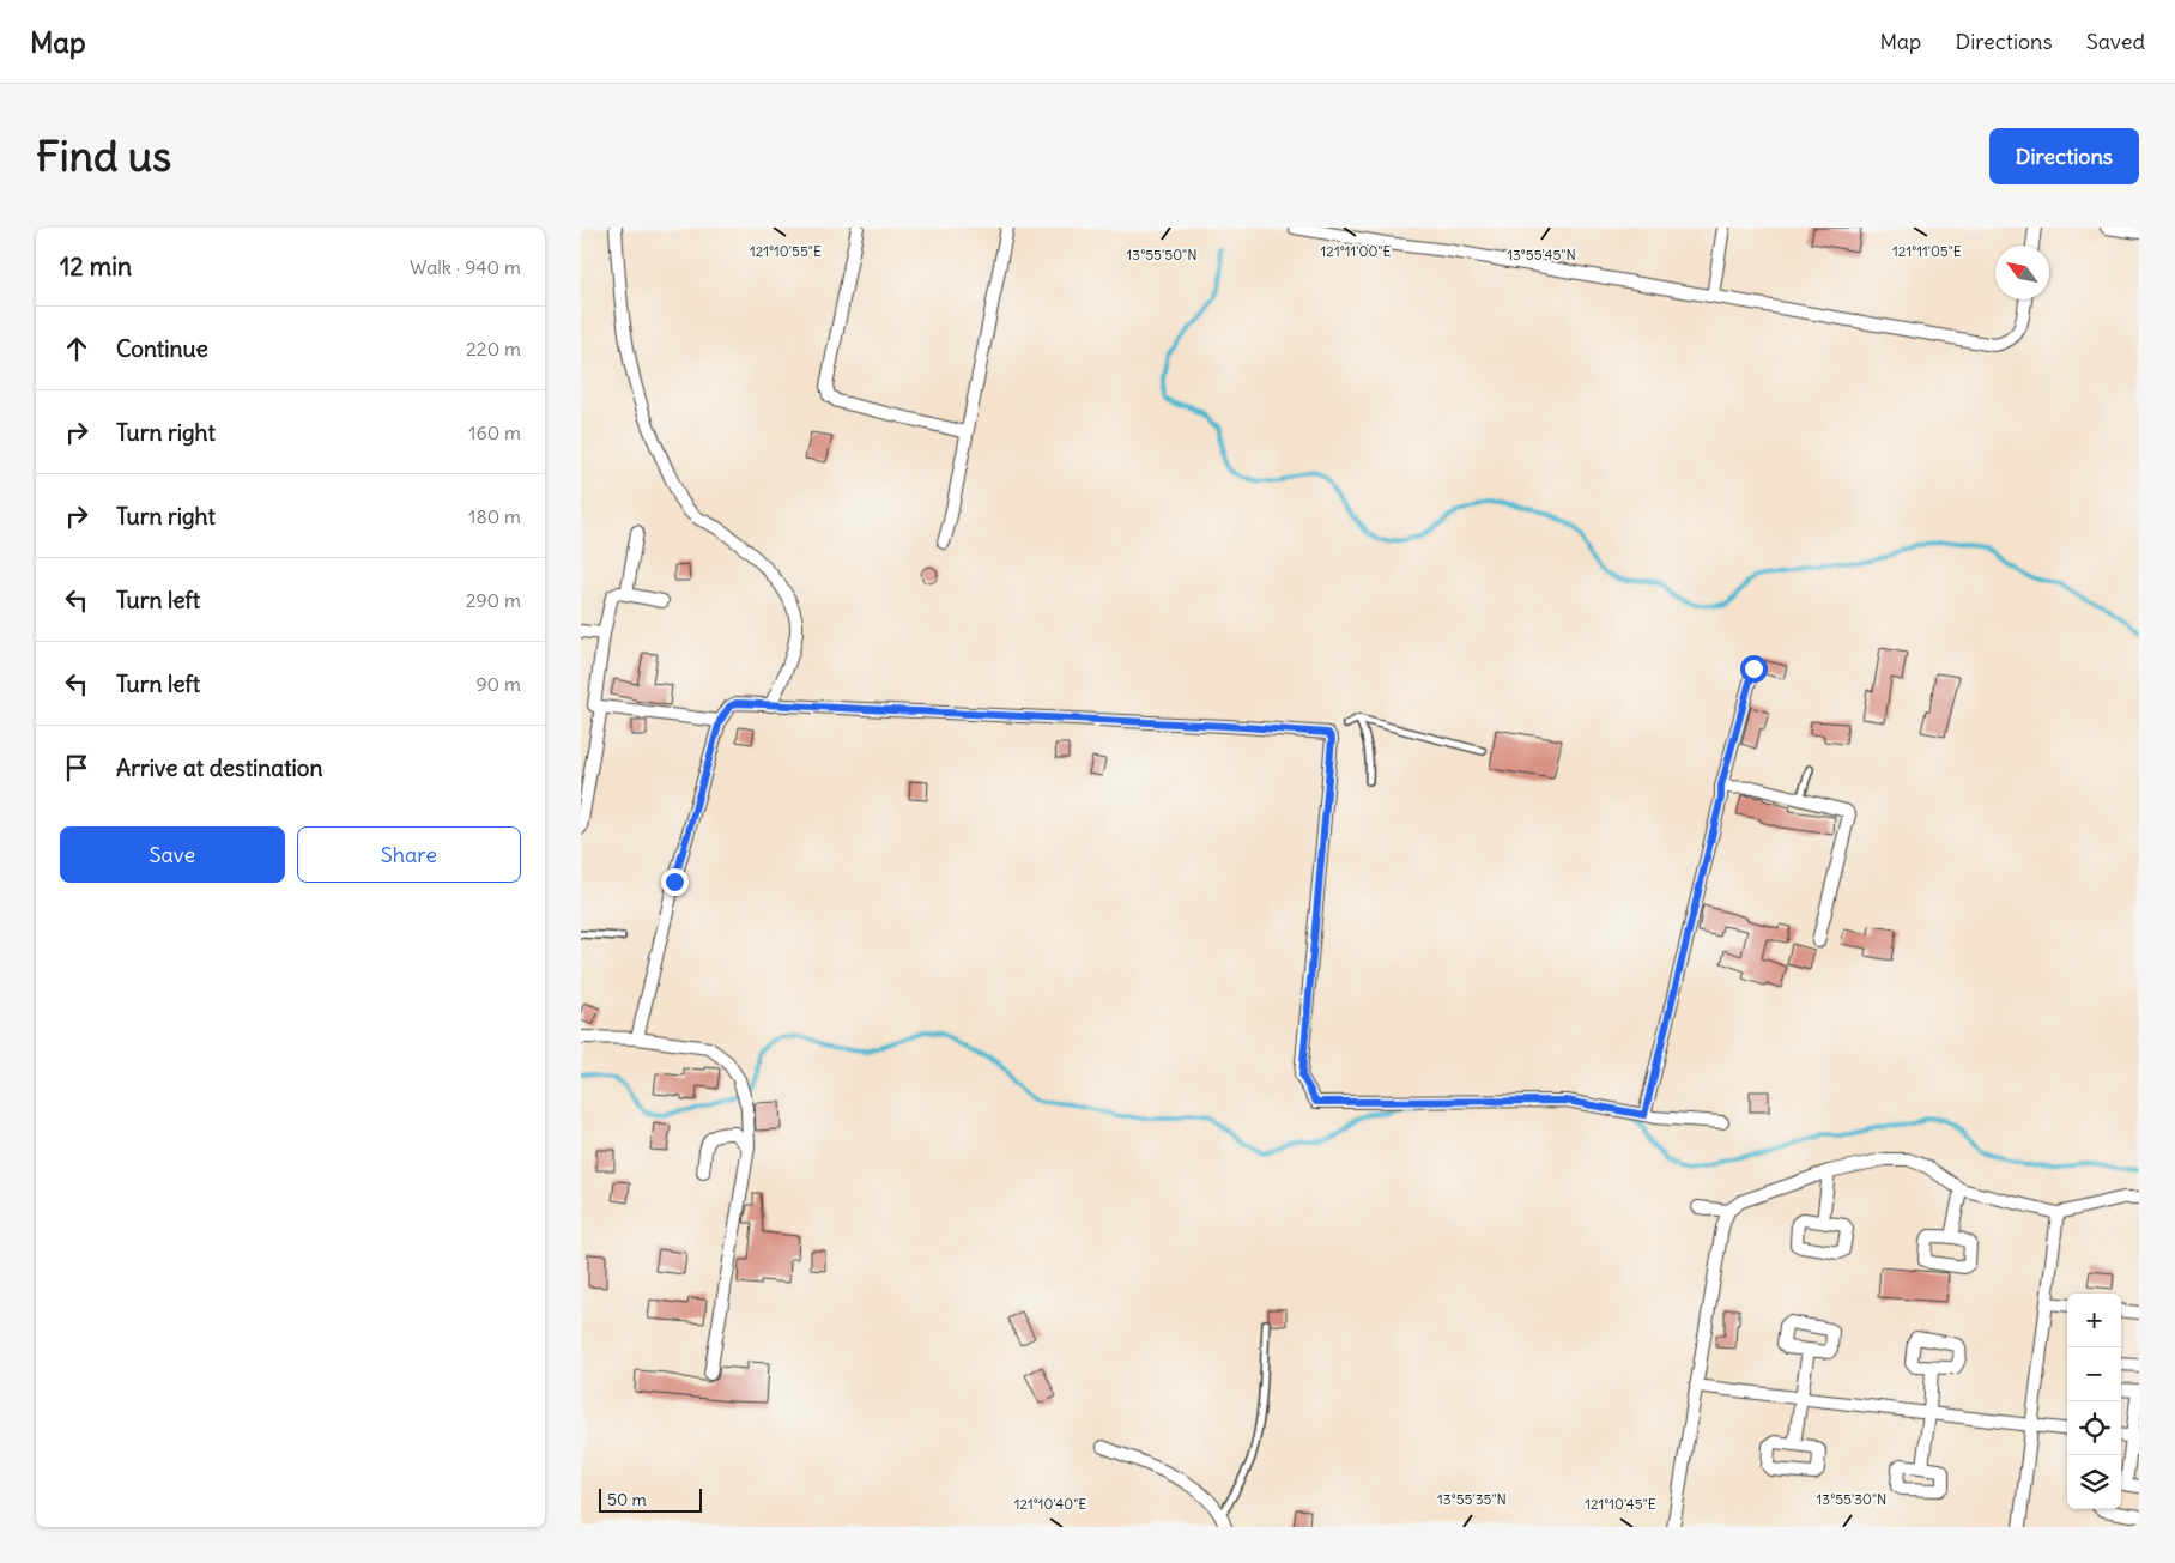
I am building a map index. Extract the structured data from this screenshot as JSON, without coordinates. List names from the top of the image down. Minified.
{"scale_bar":"50 m","north":"top left","page":{"header":"Map","nav":["Map","Directions","Saved"],"buttons":["Directions",["Save","Share"]],"title":"Find us","heading":["12 min","Walk · 940 m"],"list":[["Continue","220 m"],["Turn right","160 m"],["Turn right","180 m"],["Turn left","290 m"],["Turn left","90 m"],"Arrive at destination"],"map_buttons":["+","−"],"scale":"50 m"},"coordinates":["121°10'55\"E","121°11'00\"E","121°11'05\"E","13°55'50\"N","13°55'45\"N","13°55'35\"N","13°55'30\"N","121°10'40\"E","121°10'45\"E"]}
